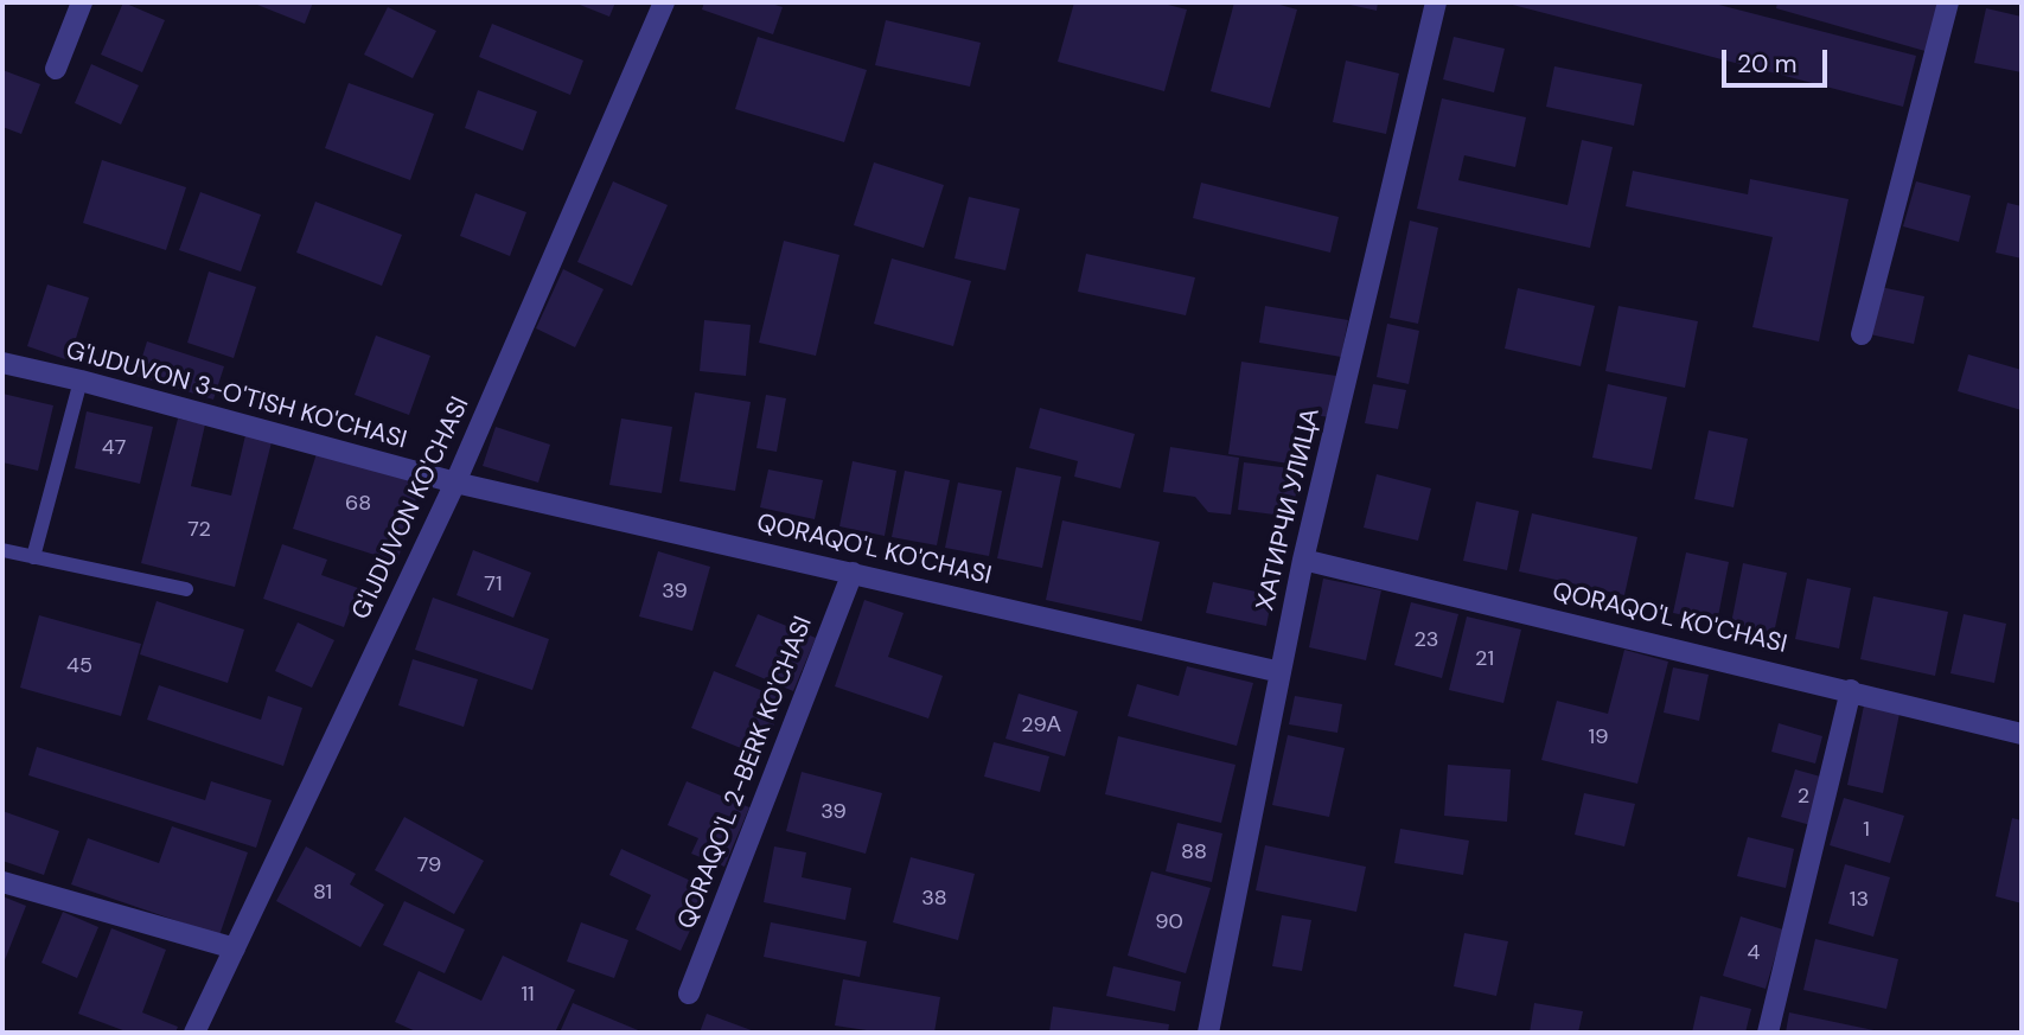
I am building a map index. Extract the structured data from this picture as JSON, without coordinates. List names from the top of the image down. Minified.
{"streets":{"street":["G'IJDUVON 3-O'TISH KO'CHASI","G'IJDUVON KO'CHASI","ХАТИРЧИ УЛИЦА","QORAQO'L KO'CHASI","QORAQO'L 2-BERK KO'CHASI"]},"crossings":[["G'IJDUVON 3-O'TISH KO'CHASI","G'IJDUVON KO'CHASI"],["G'IJDUVON 3-O'TISH KO'CHASI","QORAQO'L KO'CHASI"],["G'IJDUVON KO'CHASI","QORAQO'L KO'CHASI"],["ХАТИРЧИ УЛИЦА","QORAQO'L KO'CHASI"],["QORAQO'L KO'CHASI","QORAQO'L 2-BERK KO'CHASI"]],"house_numbers":["47","68","72","71","39","23","21","45","29А","19","2","39","1","88","79","81","38","13","90","4","11"],"scale_bar":"20 m"}
